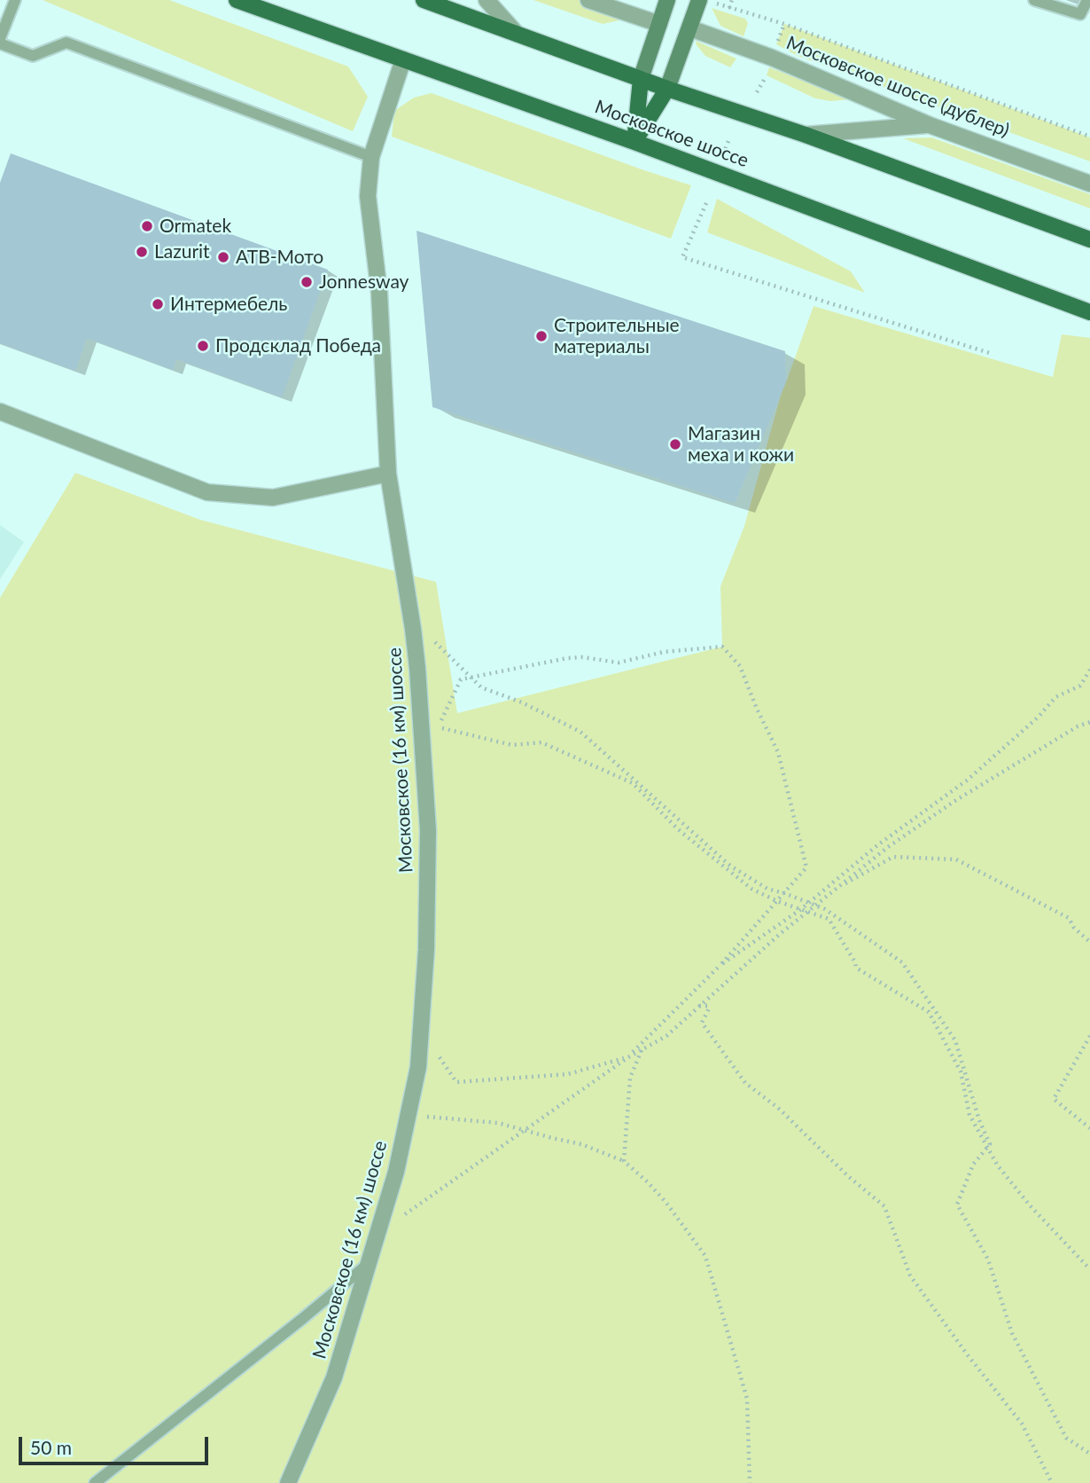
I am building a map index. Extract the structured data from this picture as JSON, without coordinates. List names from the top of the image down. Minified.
{"streets":{"main road":["Московское шоссе"],"street":["Московское шоссе (дублер)","Московское (16 км) шоссе"]},"crossings":[["Московское шоссе","Московское (16 км) шоссе"]],"places":["Ormatek","Lazurit","АТВ-Мото","Jonnesway","Интермебель","Строительные материалы","Продсклад Победа","Магазин меха и кожи"],"scale_bar":"50 m"}
